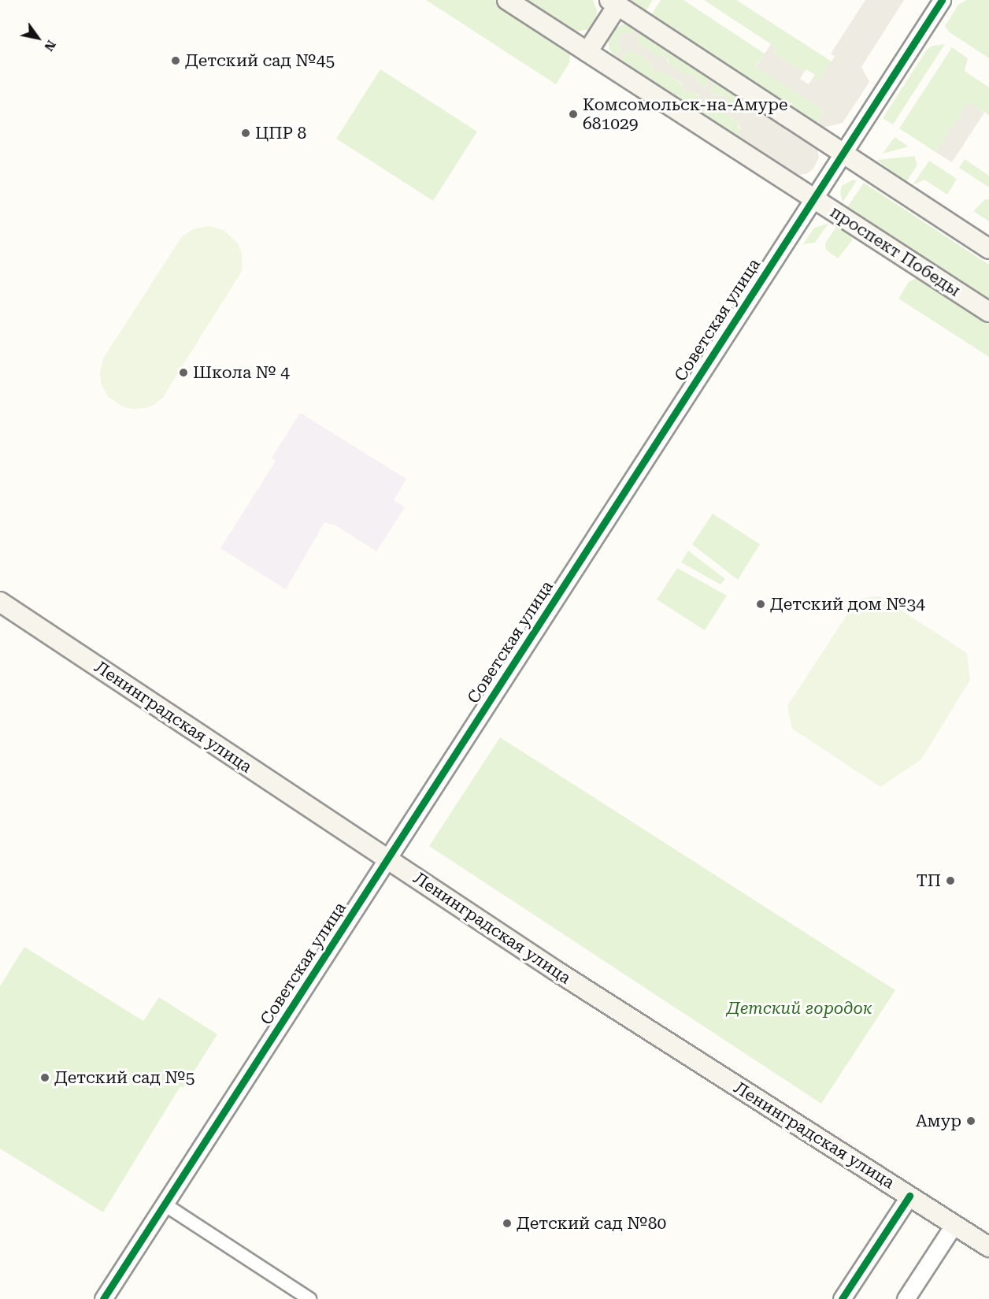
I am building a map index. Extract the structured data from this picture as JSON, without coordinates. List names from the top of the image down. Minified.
{"streets":{"main road":["проспект Победы","Ленинградская улица"],"street":["Советская улица"]},"crossings":[["проспект Победы","Советская улица"],["Советская улица","Ленинградская улица"]],"parks":["Детский городок"],"places":["Детский сад №45","Комсомольск-на-Амуре 681029","ЦПР 8","Школа № 4","Детский дом №34","ТП","Детский сад №5","Амур","Детский сад №80"],"north":"bottom right"}
